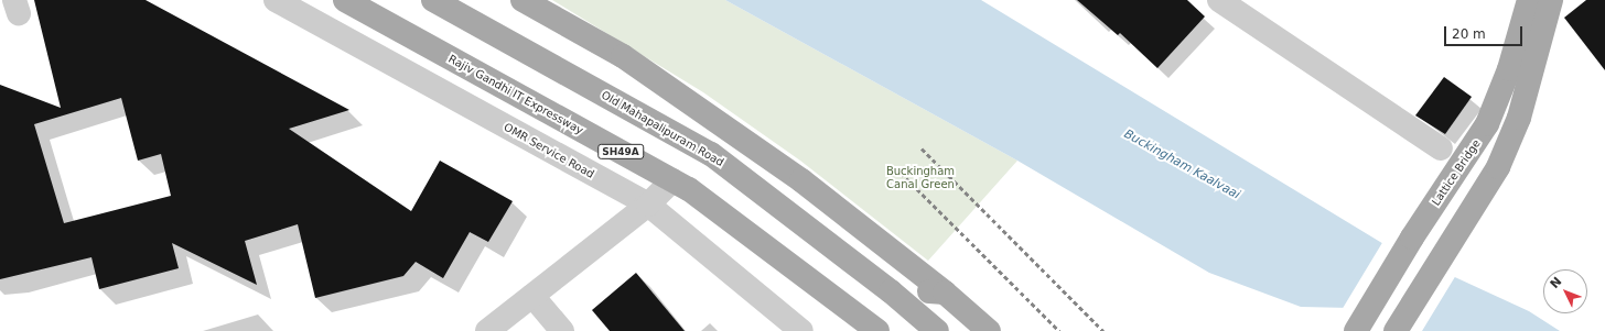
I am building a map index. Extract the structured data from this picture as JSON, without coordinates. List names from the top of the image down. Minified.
{"streets":{"main road":["Rajiv Gandhi IT Expressway","Old Mahapalipuram Road","SH49A","Lattice Bridge"],"street":["OMR Service Road"]},"water":["Buckingham Kaalvaai"],"parks":["Buckingham Canal Green"],"scale_bar":"20 m","north":"top left"}
